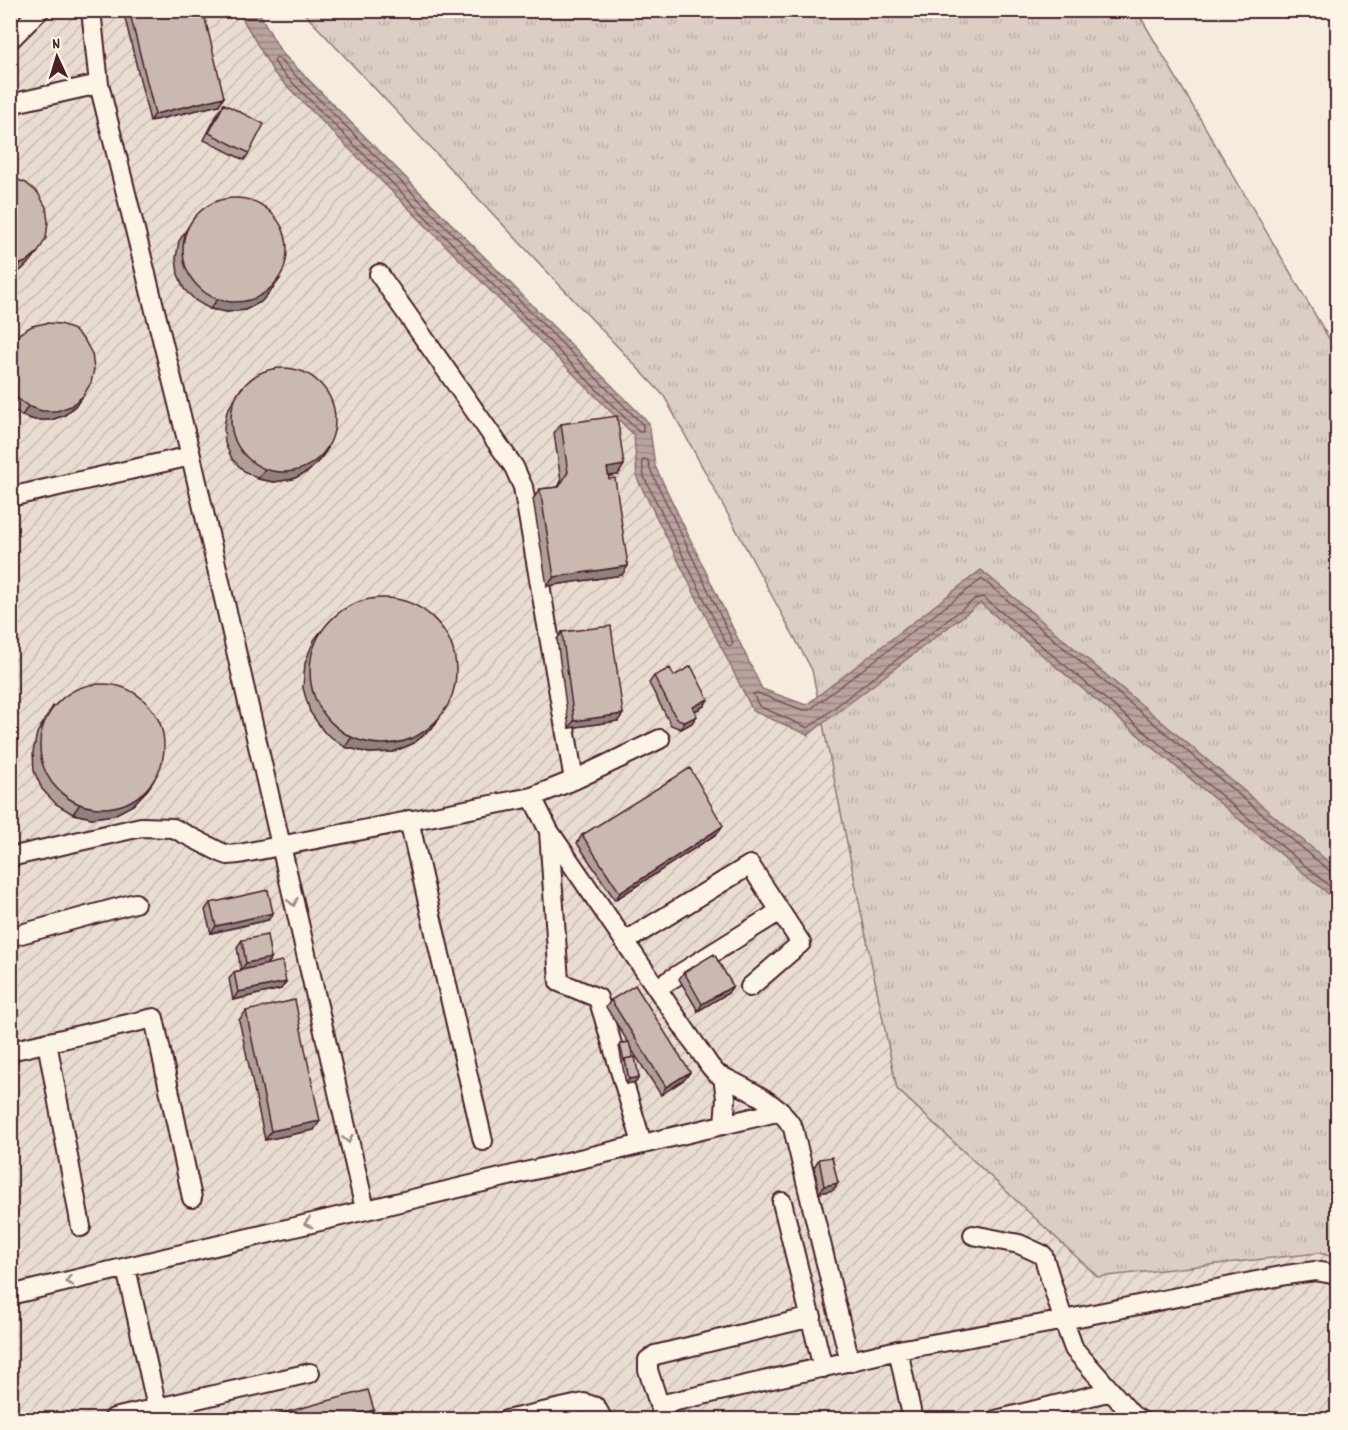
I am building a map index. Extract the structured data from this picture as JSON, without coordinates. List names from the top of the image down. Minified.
{"north":"top"}
